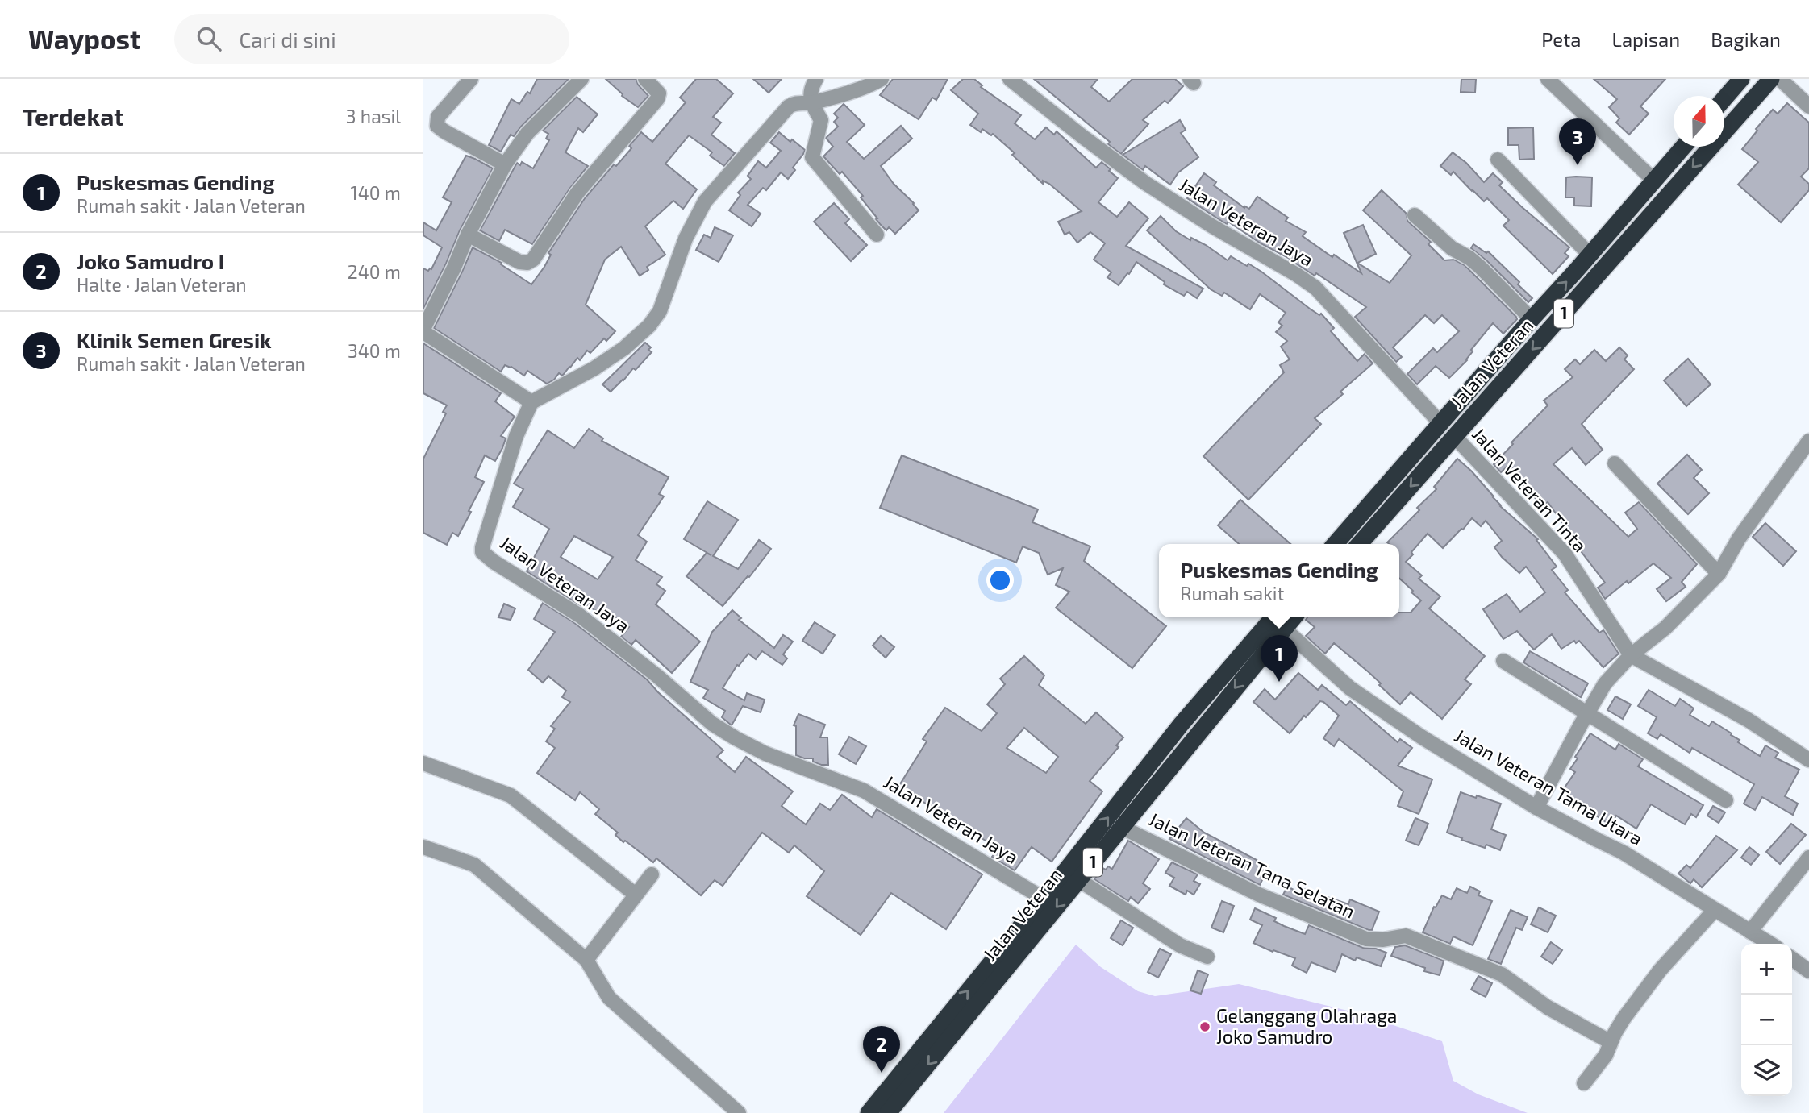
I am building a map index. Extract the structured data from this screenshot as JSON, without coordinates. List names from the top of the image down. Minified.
{"streets":{"highway":["1","Jalan Veteran"],"street":["Jalan Veteran Jaya","Jalan Veteran Tinta","Jalan Veteran Tama Utara","Jalan Veteran Tana Selatan"]},"crossings":[["Jalan Veteran Jaya","Jalan Veteran"],["Jalan Veteran","Jalan Veteran Tinta"],["Jalan Veteran","Jalan Veteran Tama Utara"],["Jalan Veteran","Jalan Veteran Tana Selatan"]],"places":["Gelanggang Olahraga Joko Samudro"],"north":"top","page":{"header":"Waypost","search":"Cari di sini","nav":["Peta","Lapisan","Bagikan"],"heading":["Terdekat","3 hasil"],"pins":["3","1","2"],"list":[{"mark":"1","name":"Puskesmas Gending","note":"Rumah sakit · Jalan Veteran","value":"140 m"},{"mark":"2","name":"Joko Samudro I","note":"Halte · Jalan Veteran","value":"240 m"},{"mark":"3","name":"Klinik Semen Gresik","note":"Rumah sakit · Jalan Veteran","value":"340 m"}],"popup":["Puskesmas Gending","Rumah sakit"],"map_buttons":["+","−"]}}
